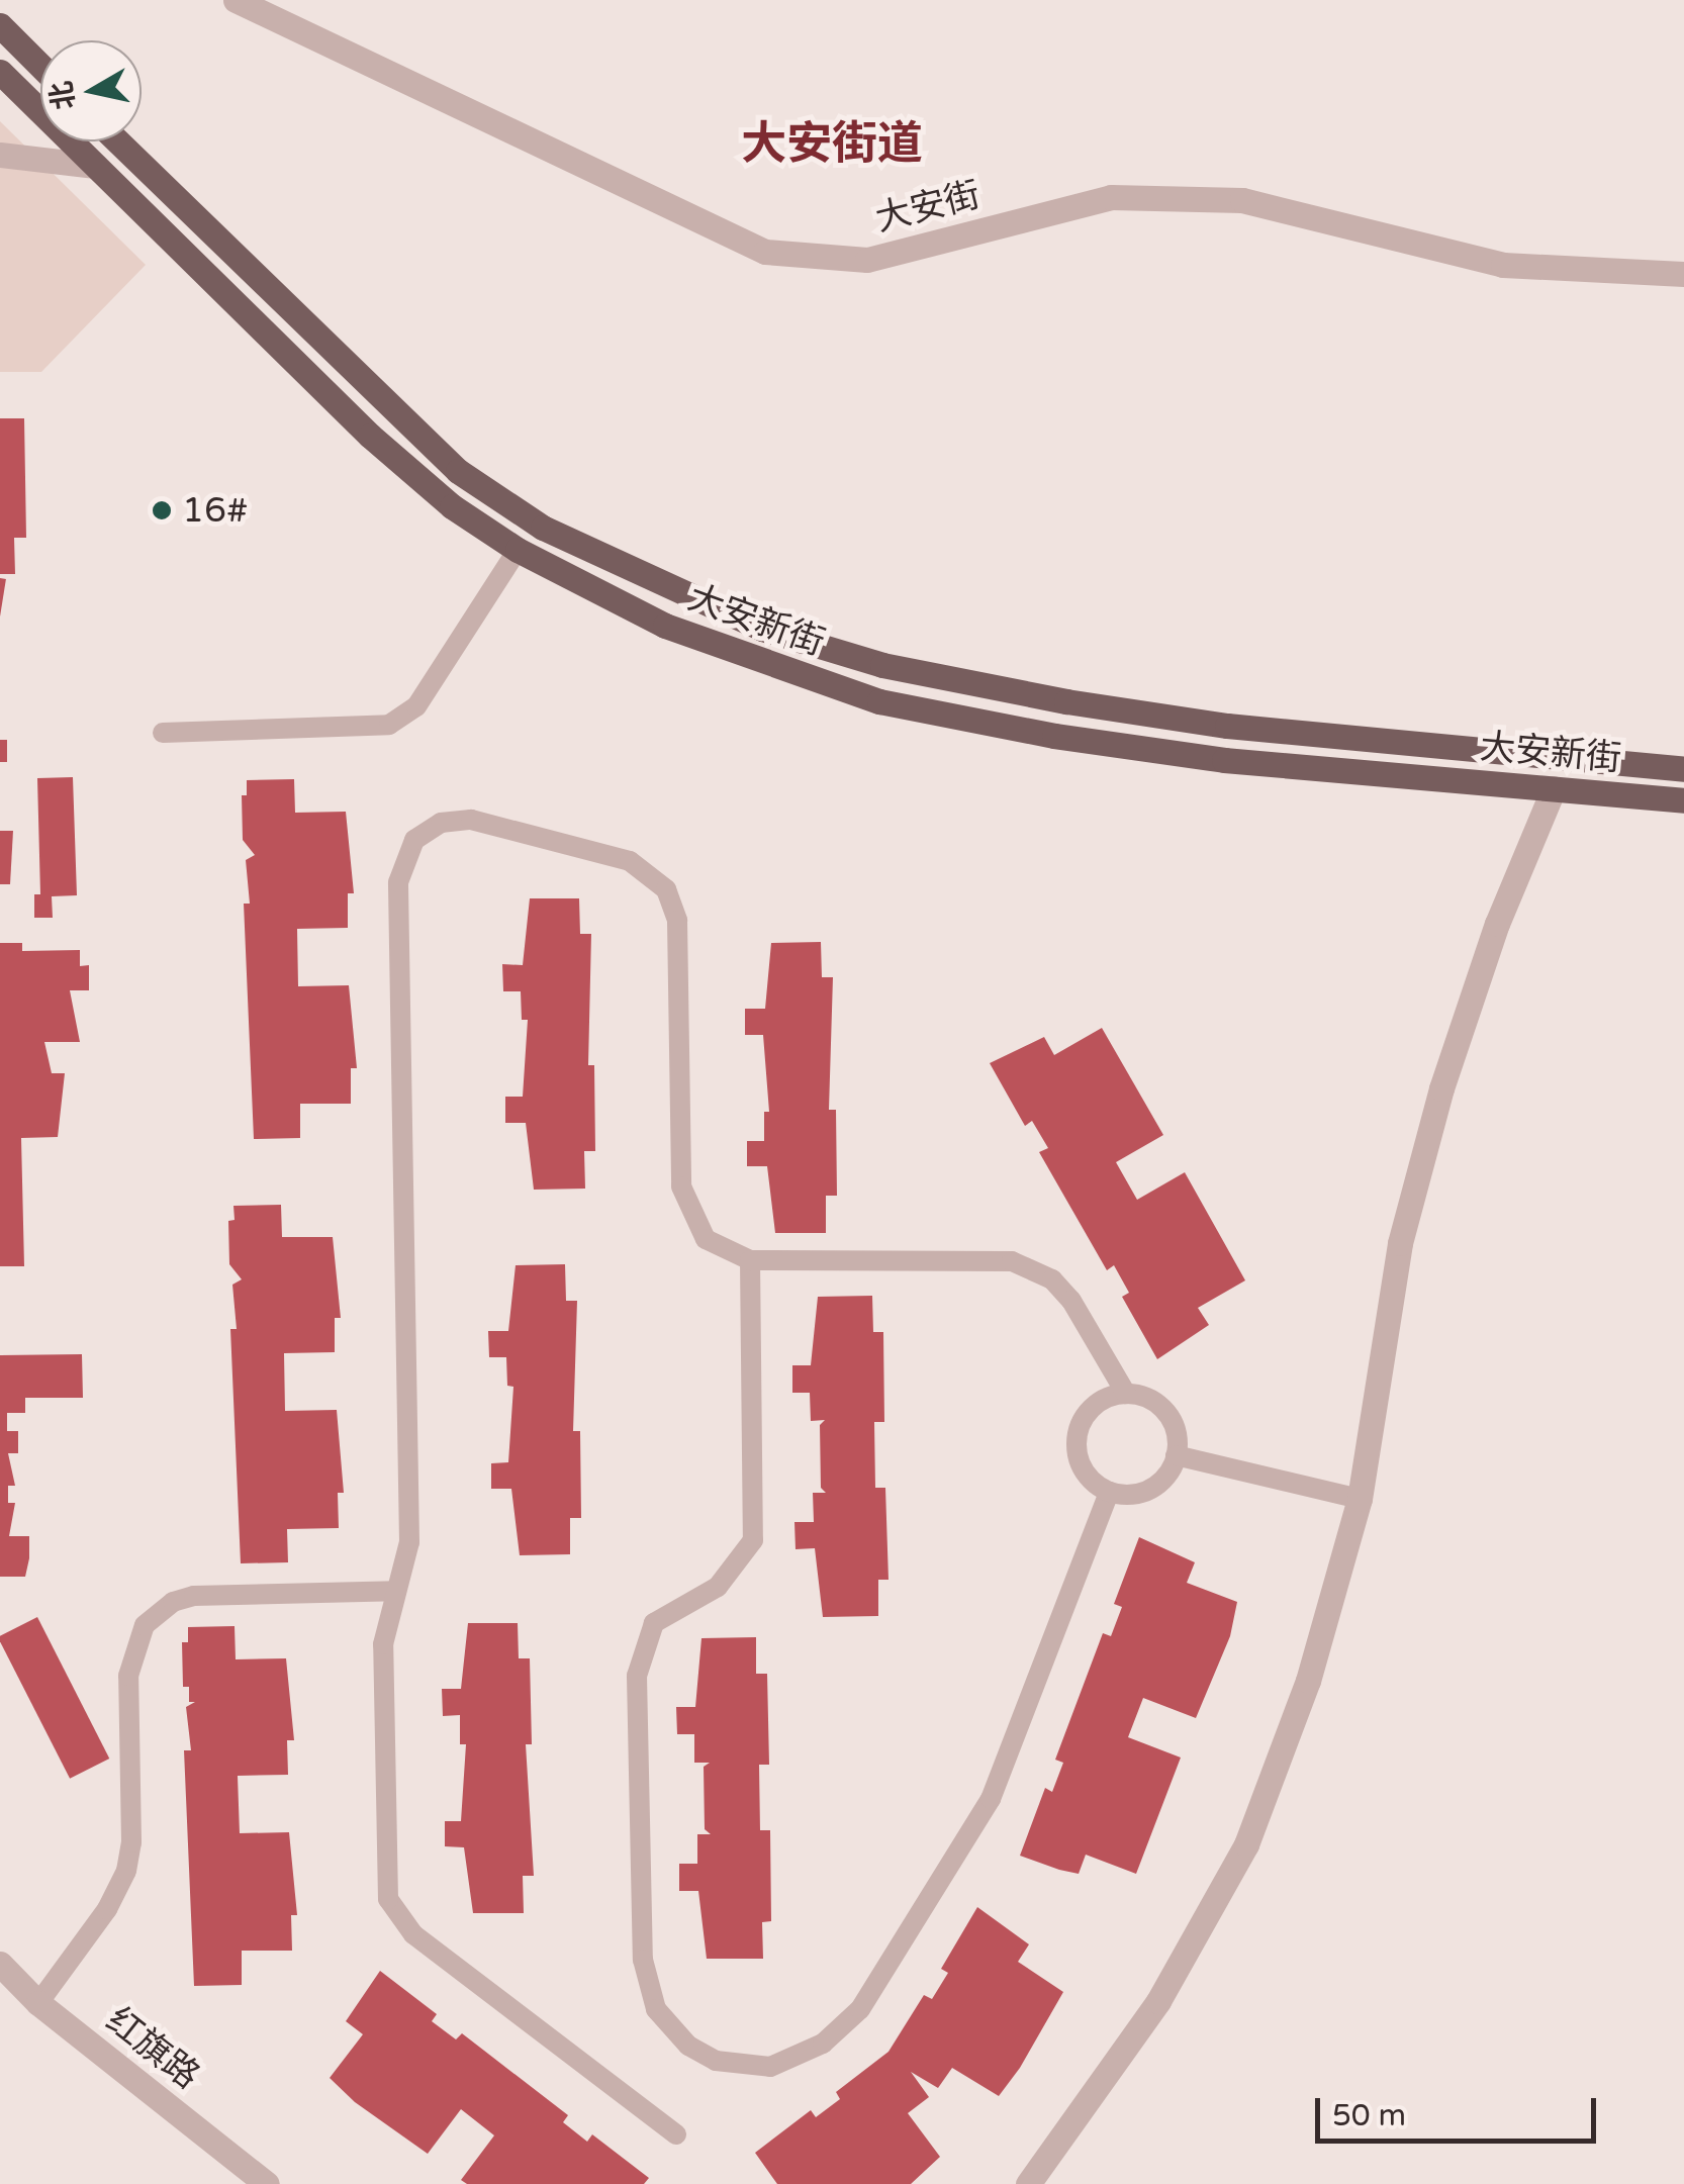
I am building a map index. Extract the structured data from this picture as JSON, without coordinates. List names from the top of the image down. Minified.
{"streets":{"main road":["大安新街"],"street":["大安街","红旗路"]},"districts":["大安街道"],"places":["16#"],"scale_bar":"50 m","north":"left"}
